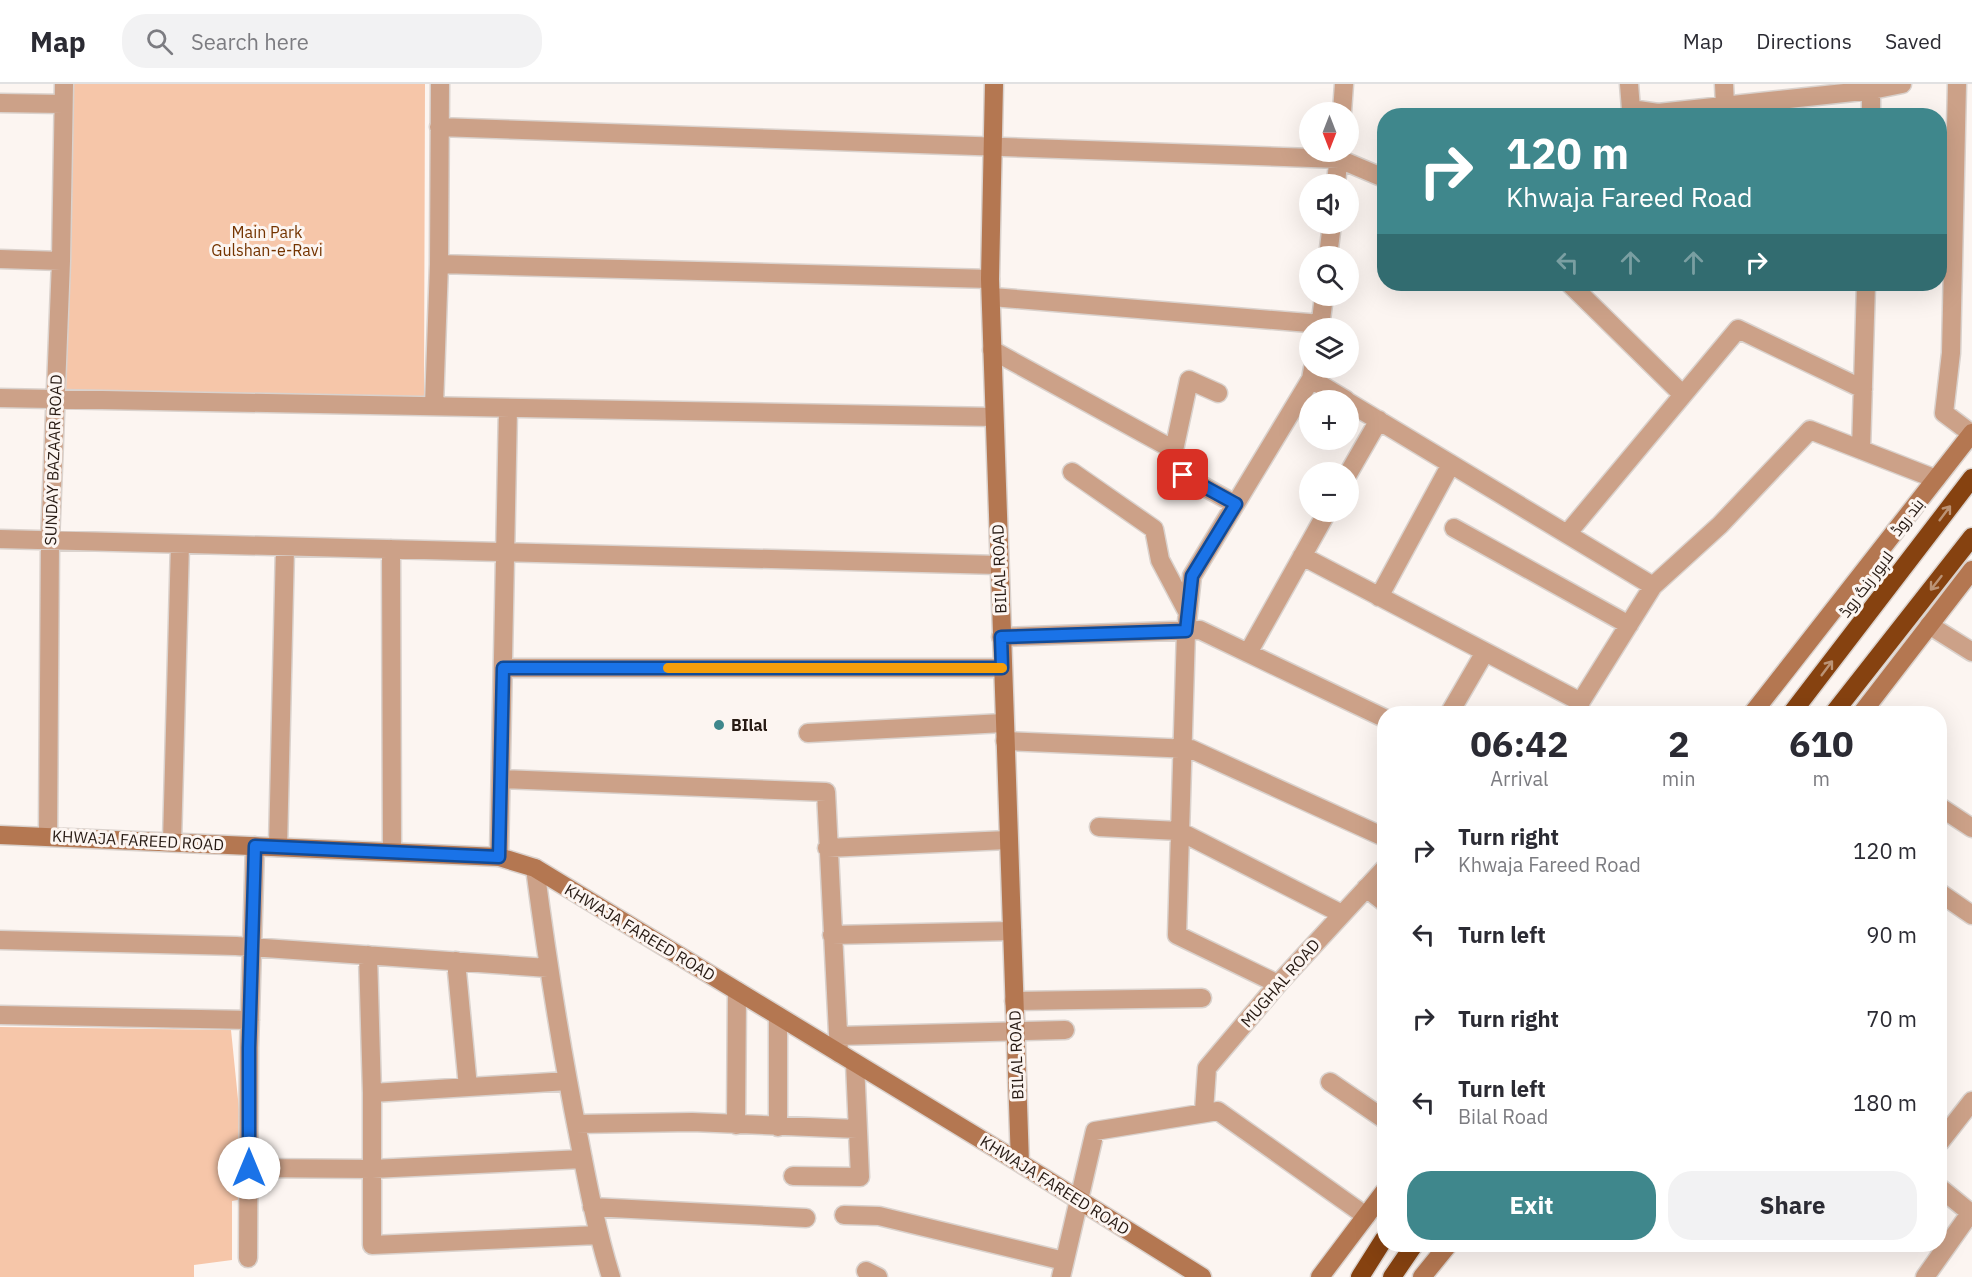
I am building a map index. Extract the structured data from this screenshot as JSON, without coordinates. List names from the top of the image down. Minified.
{"streets":{"highway":["لاہور رنگ روڈ"],"main road":["بند روڈ","BILAL ROAD","KHWAJA FAREED ROAD"],"street":["SUNDAY BAZAAR ROAD","MUGHAL ROAD"]},"crossings":[["SUNDAY BAZAAR ROAD","KHWAJA FAREED ROAD"],["BILAL ROAD","KHWAJA FAREED ROAD"]],"parks":["Main Park Gulshan-e-Ravi"],"places":["BIlal"],"north":"bottom","page":{"header":"Map","search":"Search here","nav":["Map","Directions","Saved"],"map_buttons":["+","−"],"turn":["120 m","Khwaja Fareed Road"],"eta":["06:42","Arrival","2","min","610","m"],"list":[{"name":"Turn right","note":"Khwaja Fareed Road","value":"120 m"},{"name":"Turn left","value":"90 m"},{"name":"Turn right","value":"70 m"},{"name":"Turn left","note":"Bilal Road","value":"180 m"}],"buttons":["Exit","Share"]}}
